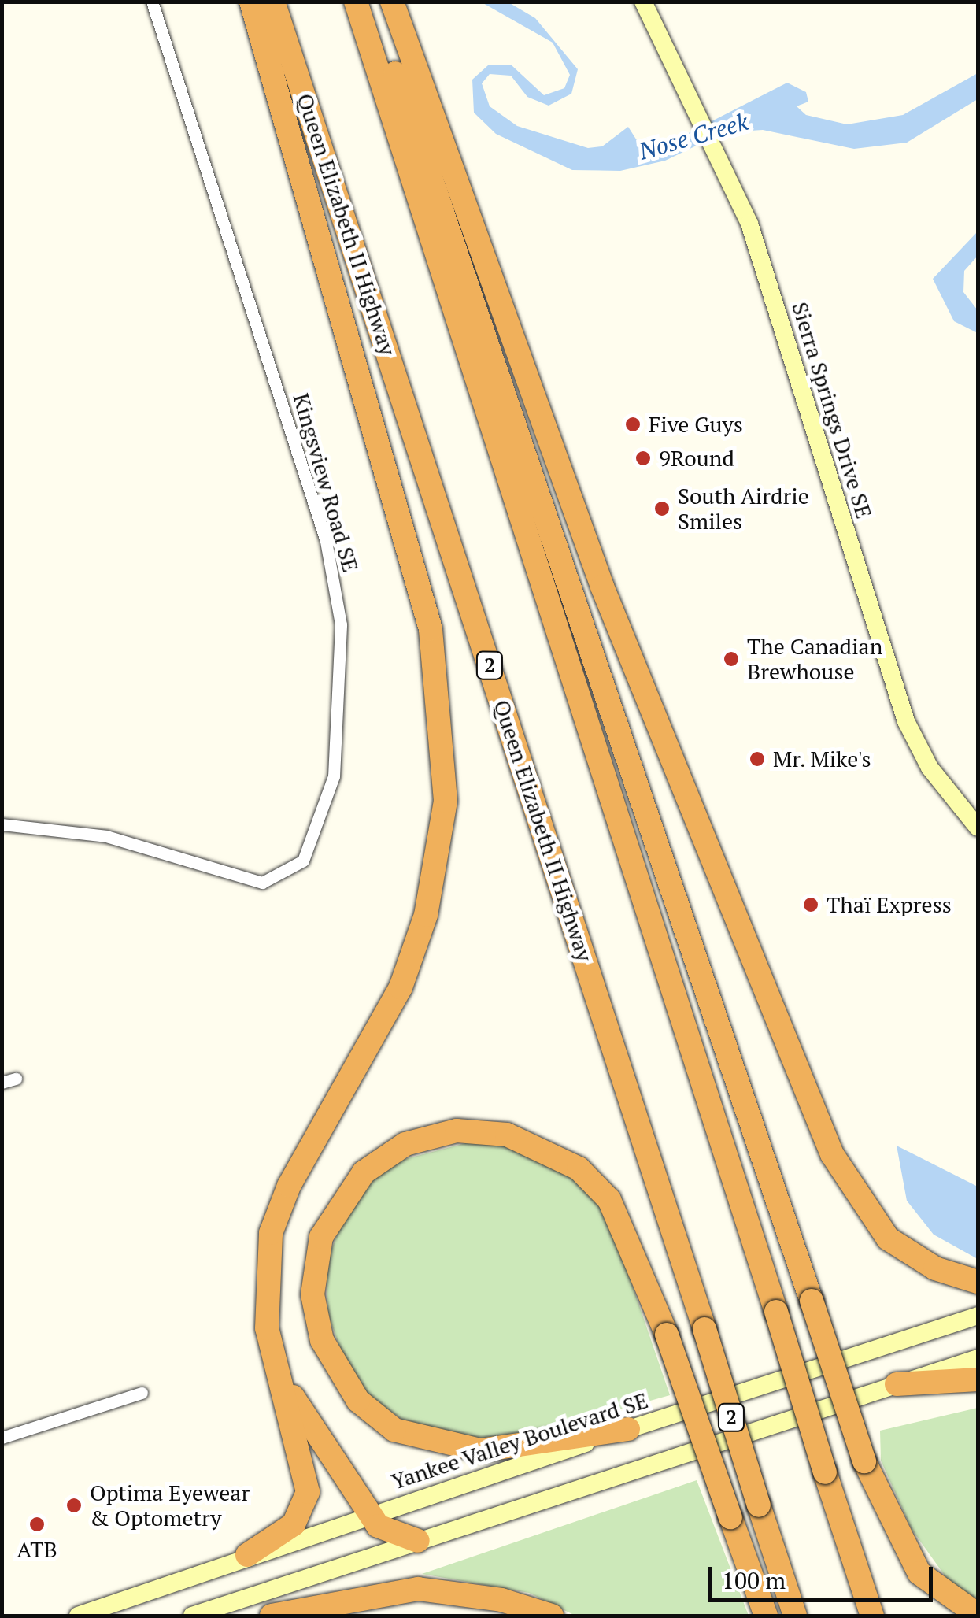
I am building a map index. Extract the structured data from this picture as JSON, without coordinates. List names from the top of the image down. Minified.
{"streets":{"highway":["Queen Elizabeth II Highway","2"],"main road":["Sierra Springs Drive SE","Yankee Valley Boulevard SE"],"street":["Kingsview Road SE"]},"water":["Nose Creek"],"places":["Five Guys","9Round","South Airdrie Smiles","The Canadian Brewhouse","Mr. Mike's","Thaï Express","Optima Eyewear & Optometry","ATB"],"scale_bar":"100 m"}
